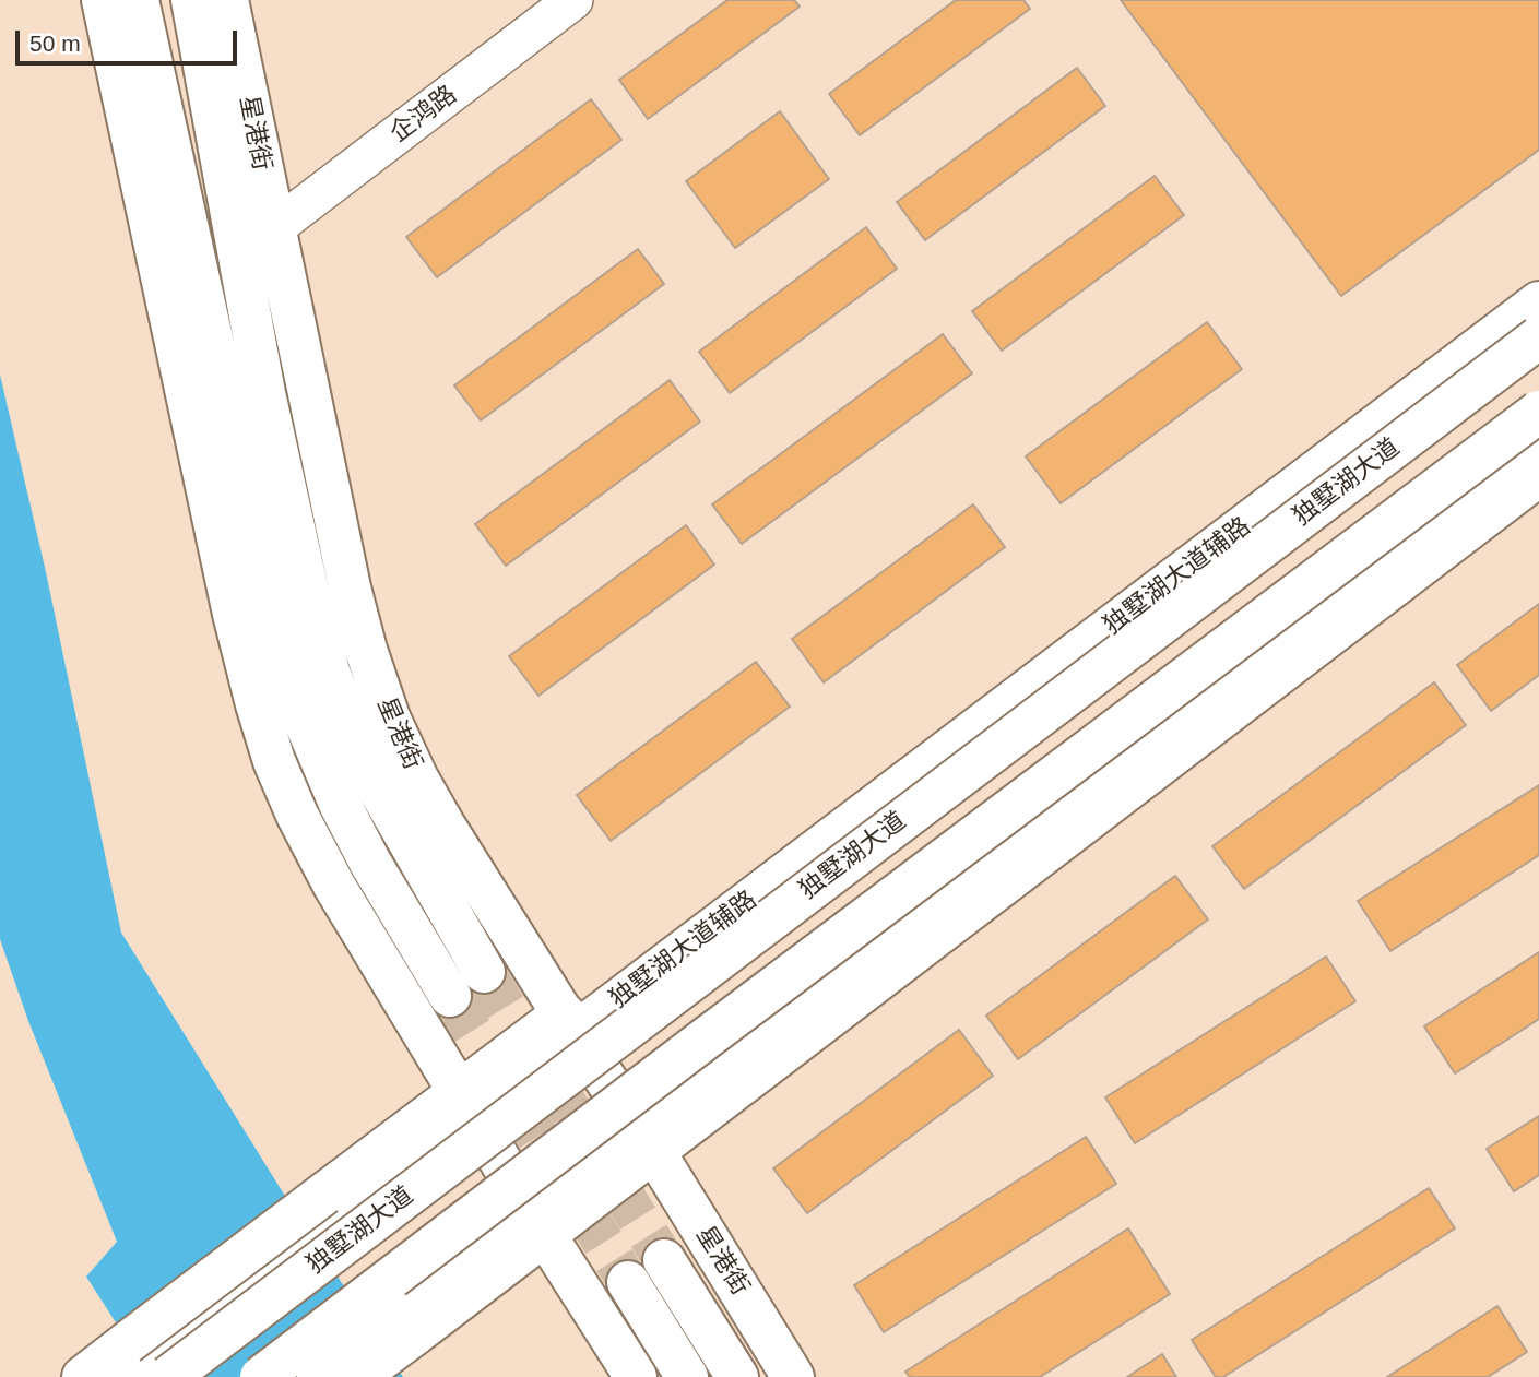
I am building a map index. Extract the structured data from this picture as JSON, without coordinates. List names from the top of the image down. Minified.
{"streets":{"main road":["星港街","独墅湖大道","独墅湖大道辅路"],"street":["企鸿路"]},"crossings":[["企鸿路","星港街"],["星港街","独墅湖大道辅路"]],"scale_bar":"50 m"}
